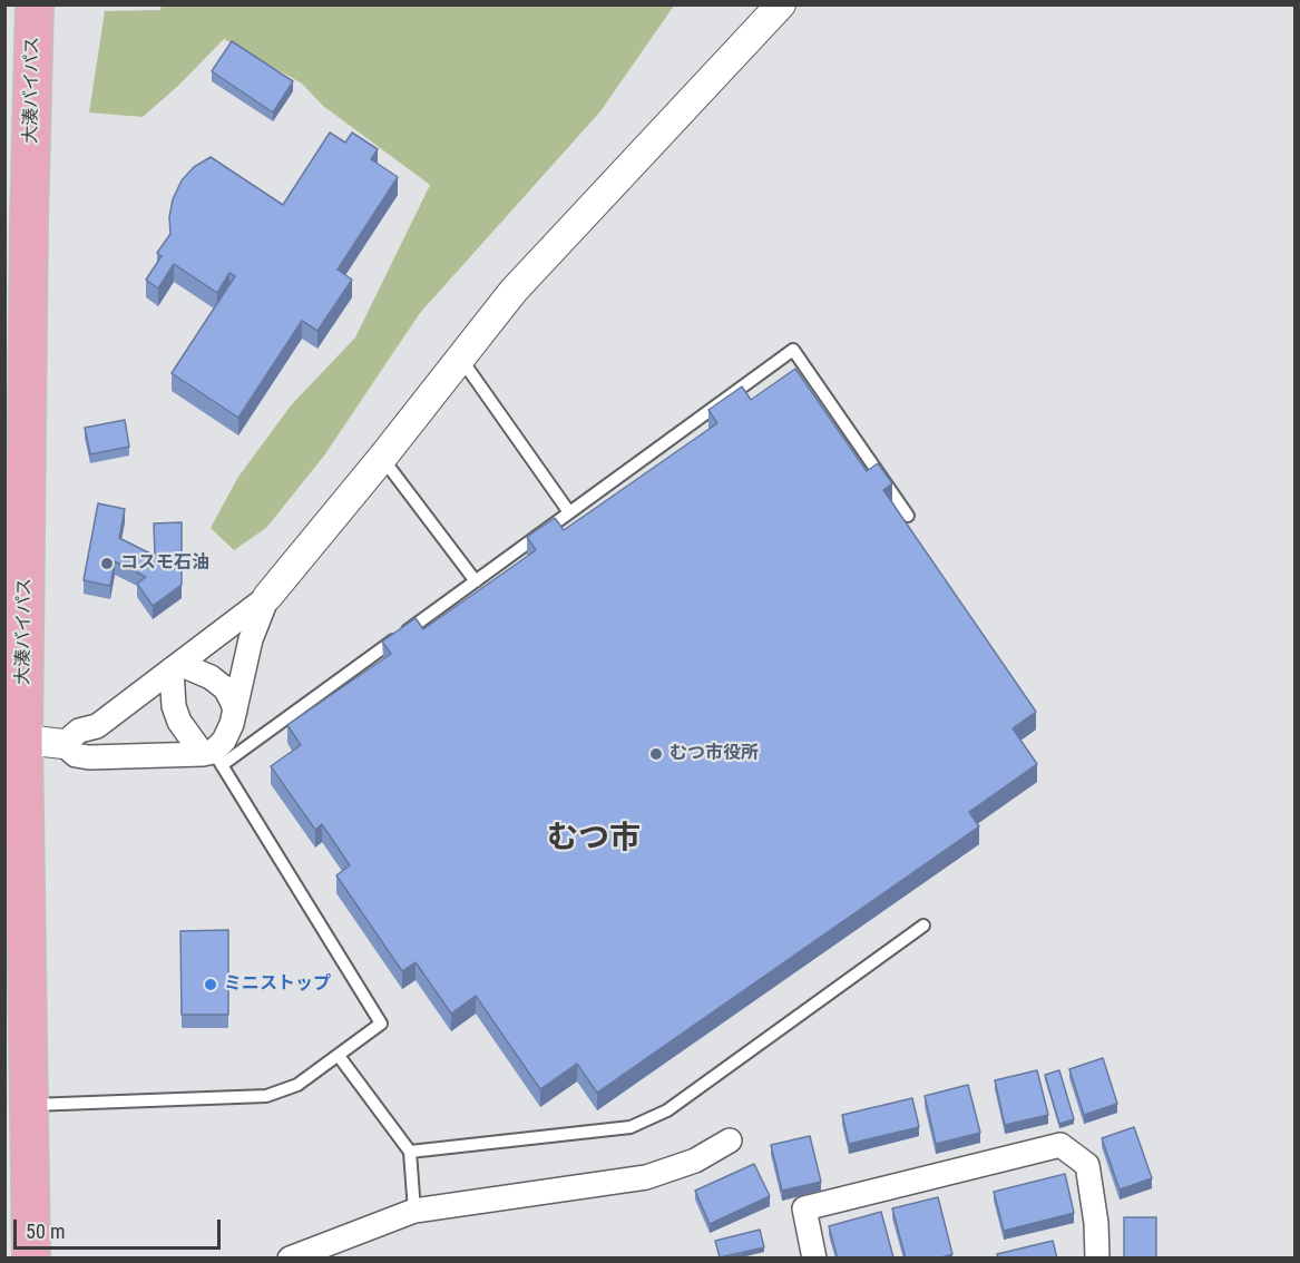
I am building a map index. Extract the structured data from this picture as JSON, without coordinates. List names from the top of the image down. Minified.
{"streets":{"highway":["大湊バイパス"]},"districts":["むつ市"],"places":["コスモ石油","むつ市役所","ミニストップ"],"scale_bar":"50 m"}
